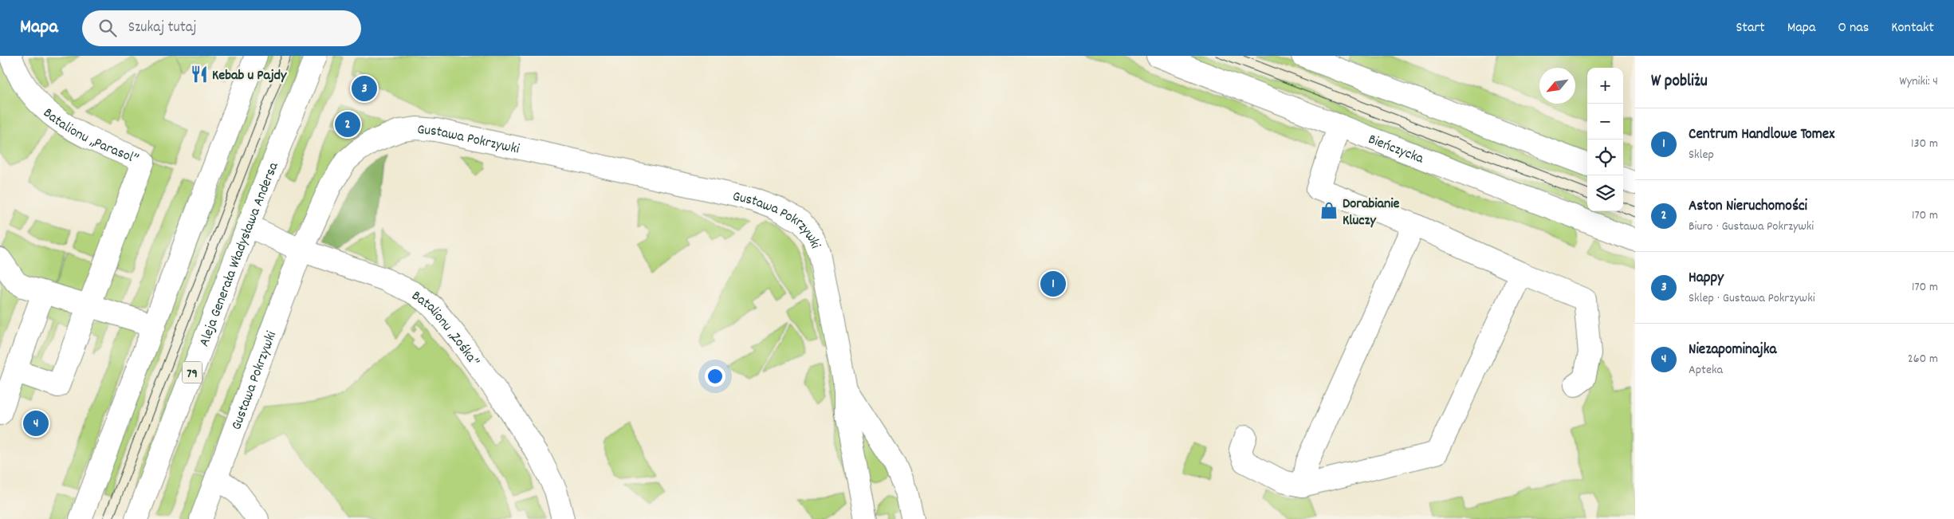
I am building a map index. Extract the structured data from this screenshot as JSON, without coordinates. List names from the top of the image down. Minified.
{"streets":{"street":["Batalionu „Parasol”","Gustawa Pokrzywki","Bieńczycka","Aleja Generała Władysława Andersa","Batalionu „Zośka”","79"]},"crossings":[["Gustawa Pokrzywki","Batalionu „Zośka”"],["Aleja Generała Władysława Andersa","Batalionu „Zośka”"]],"places":{"restaurant":["Kebab u Pajdy"],"shop":["Dorabianie Kluczy"]},"north":"bottom left","page":{"header":"Mapa","search":"Szukaj tutaj","nav":["Start","Mapa","O nas","Kontakt"],"heading":["W pobliżu","Wyniki: 4"],"map_buttons":["+","−"],"pins":["3","2","1","4"],"list":[{"mark":"1","name":"Centrum Handlowe Tomex","note":"Sklep","value":"130 m"},{"mark":"2","name":"Aston Nieruchomości","note":"Biuro · Gustawa Pokrzywki","value":"170 m"},{"mark":"3","name":"Happy","note":"Sklep · Gustawa Pokrzywki","value":"170 m"},{"mark":"4","name":"Niezapominajka","note":"Apteka","value":"260 m"}]}}
